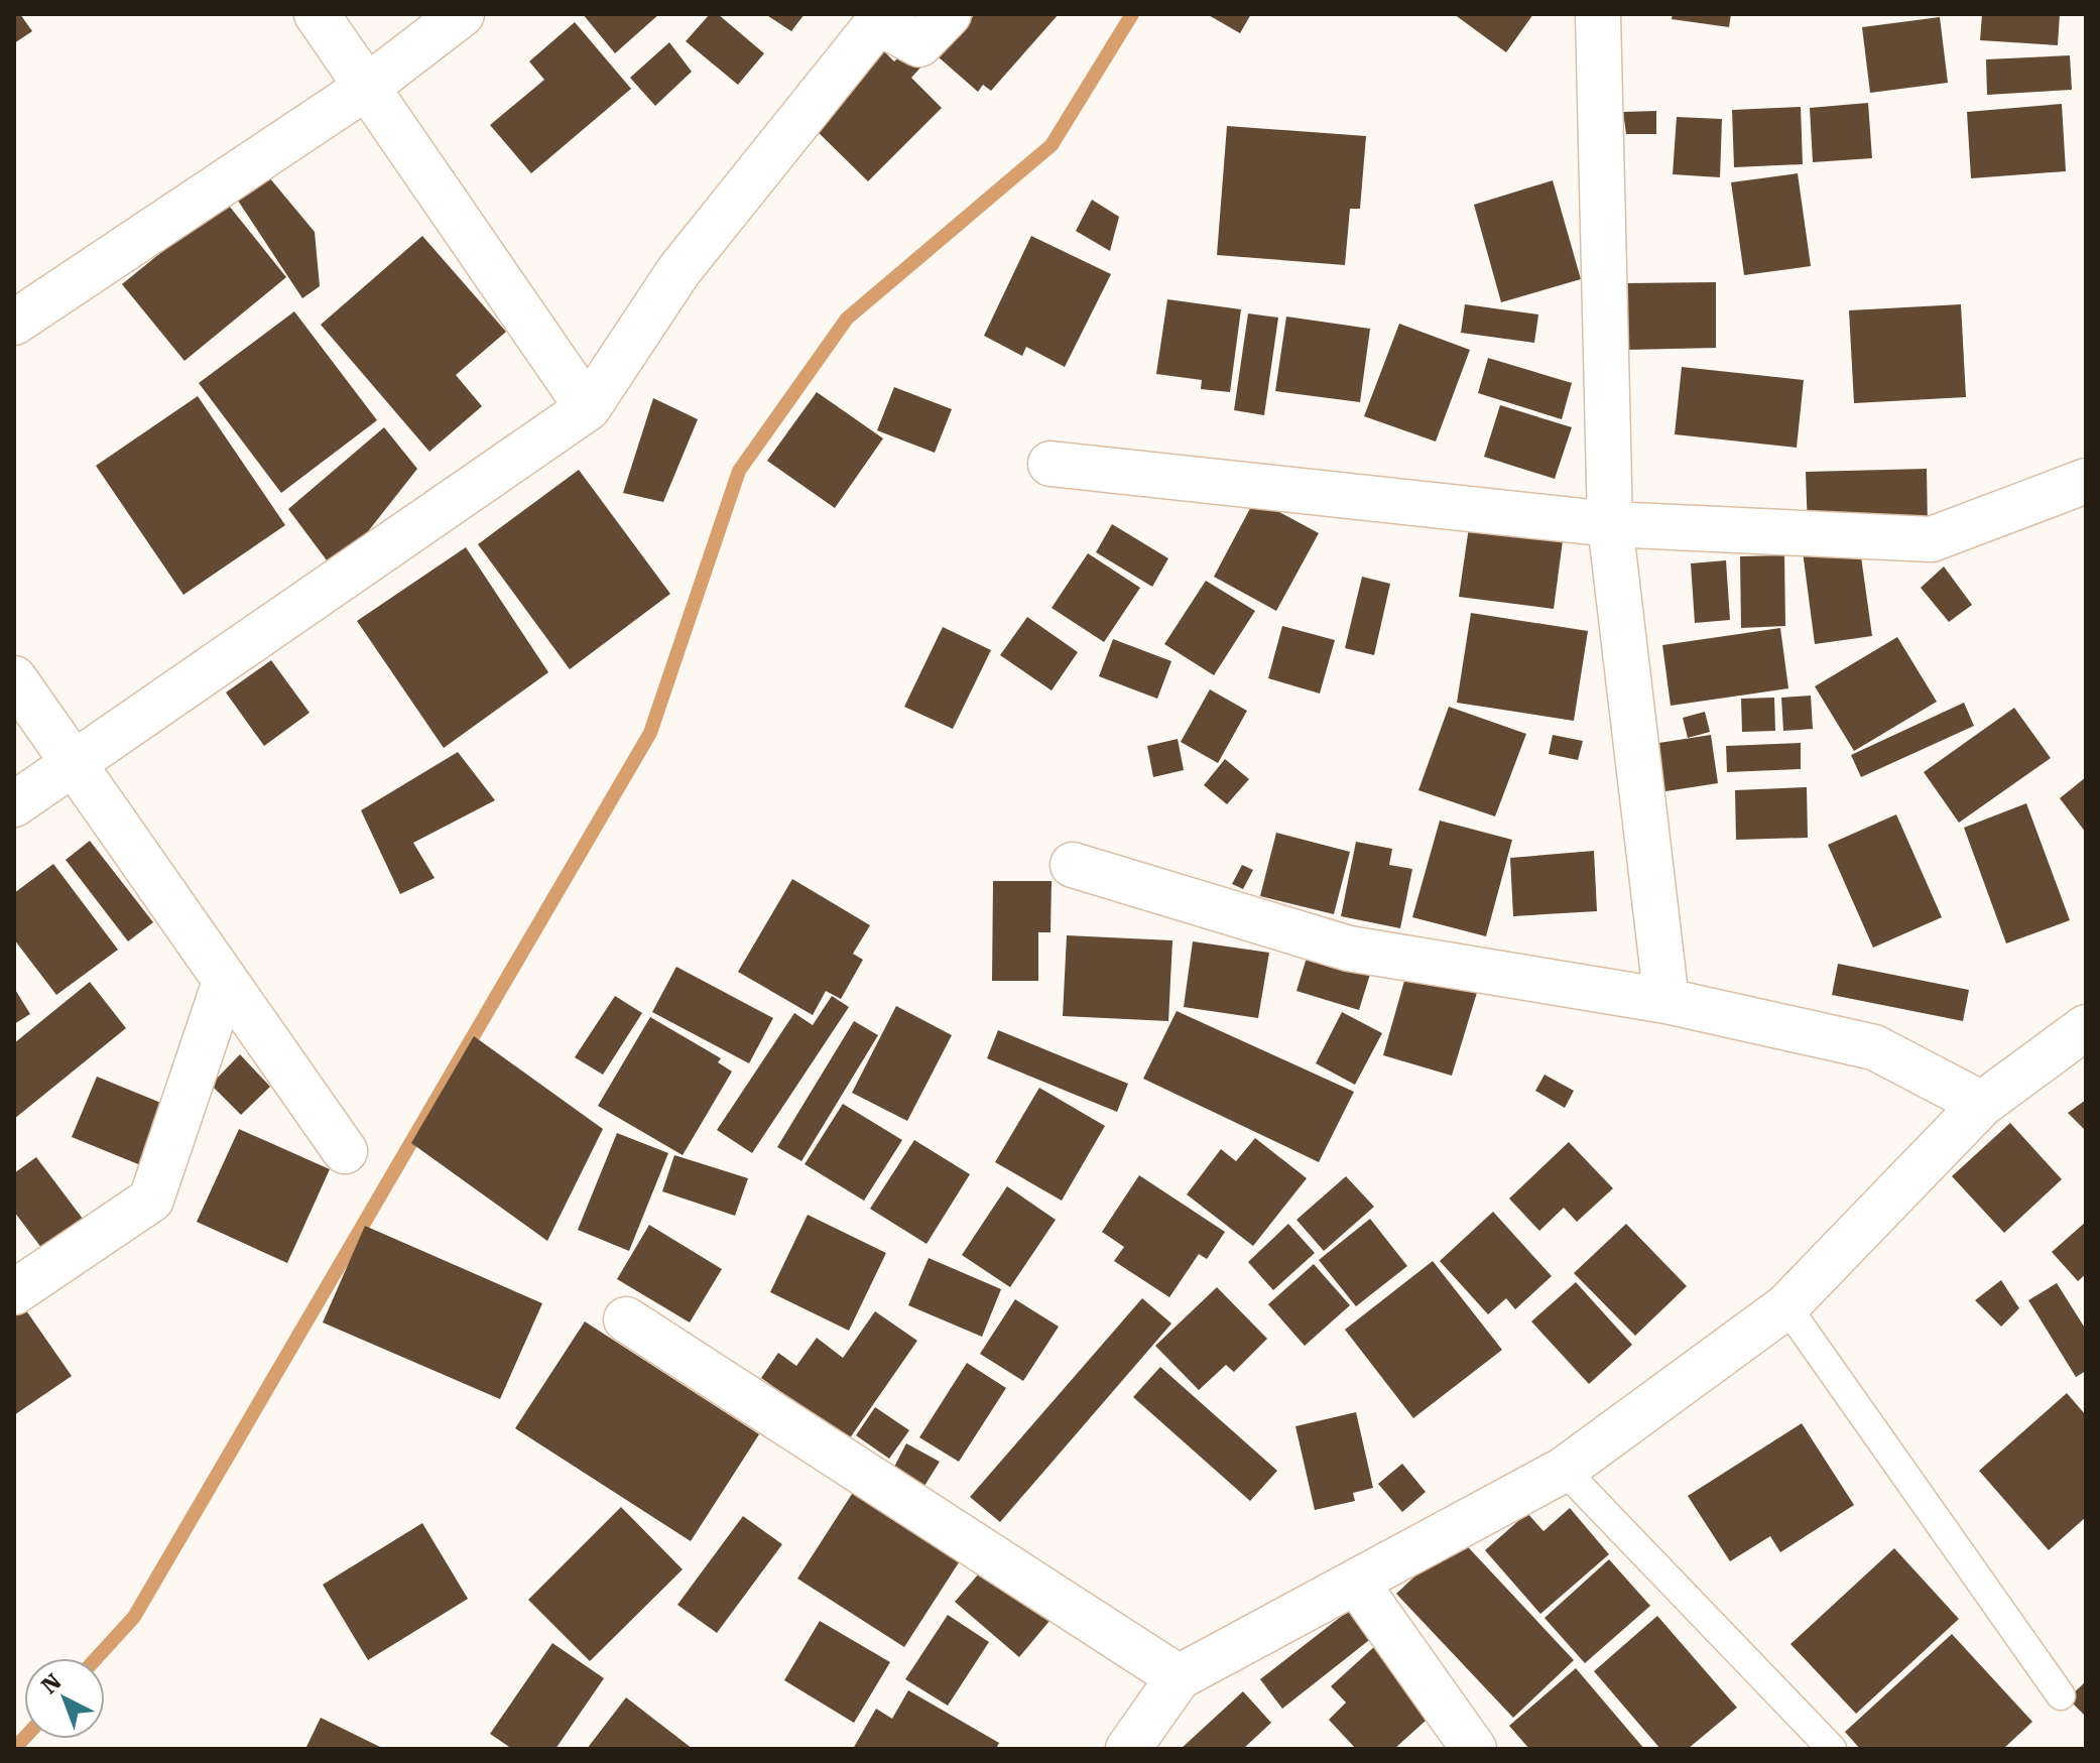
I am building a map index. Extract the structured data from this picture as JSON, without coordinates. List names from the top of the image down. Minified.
{"north":"top left"}
